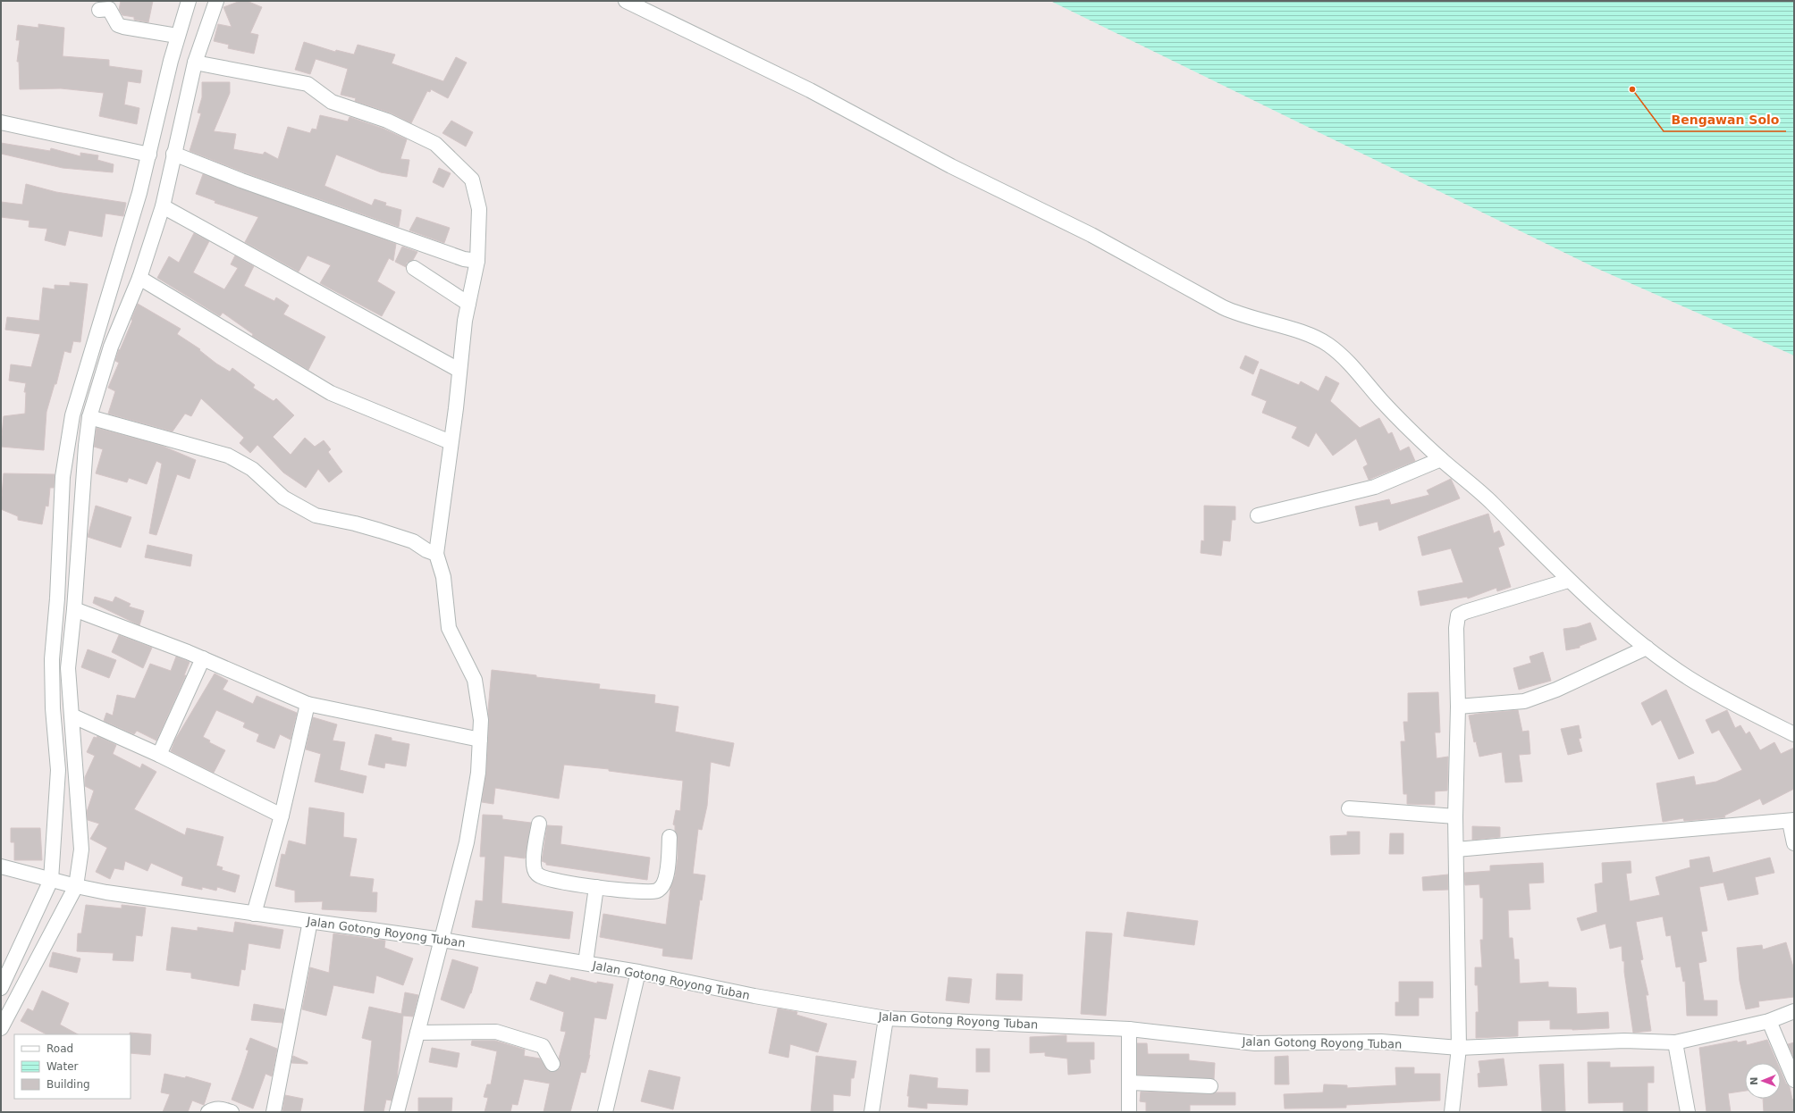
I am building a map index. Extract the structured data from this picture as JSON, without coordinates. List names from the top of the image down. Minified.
{"streets":{"street":["Jalan Gotong Royong Tuban"]},"places":["Bengawan Solo"],"legend":["Road","Water","Building"],"north":"left"}
